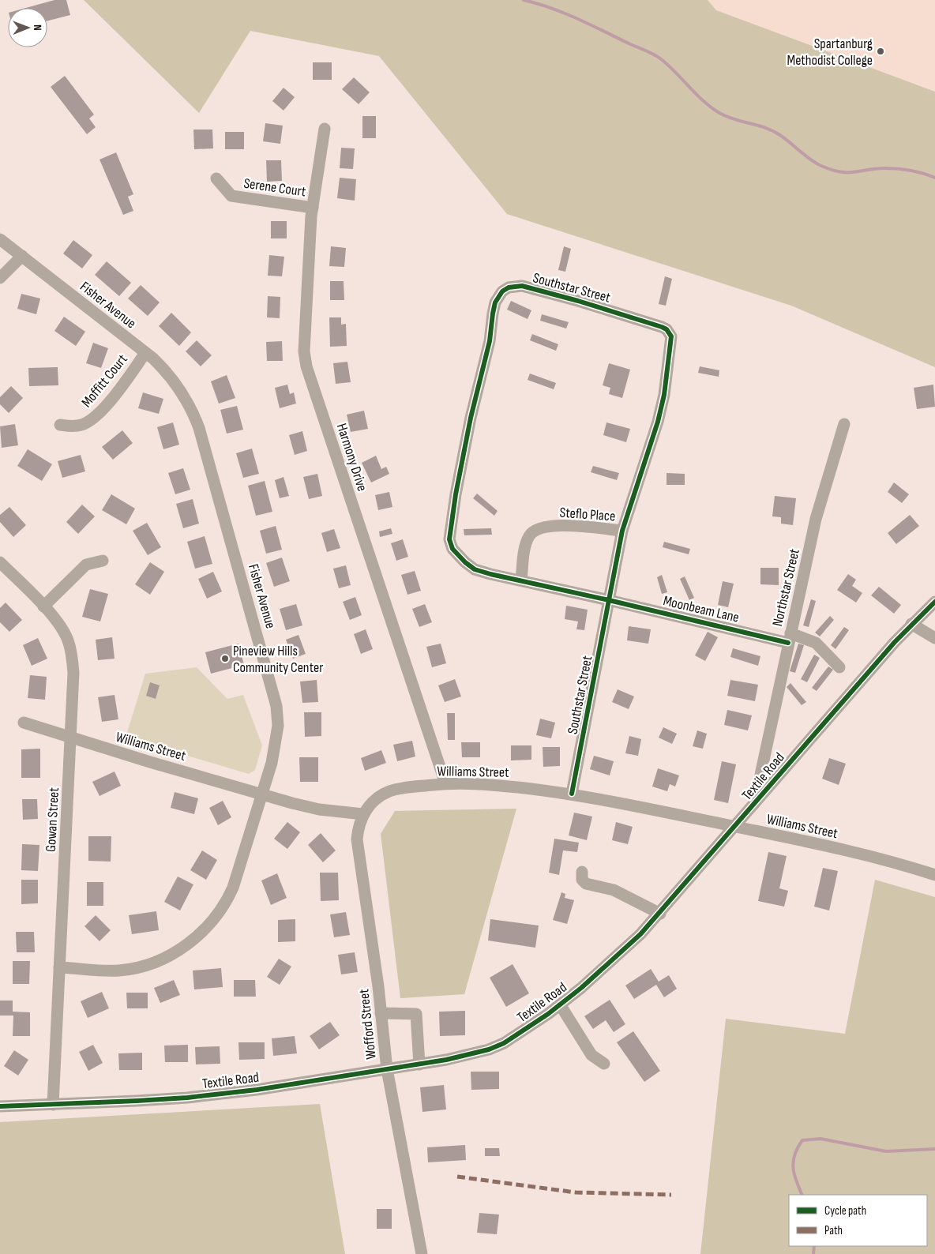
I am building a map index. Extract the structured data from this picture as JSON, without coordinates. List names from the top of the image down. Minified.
{"streets":{"street":["Serene Court","Southstar Street","Fisher Avenue","Moffitt Court","Harmony Drive","Steflo Place","Northstar Street","Moonbeam Lane","Williams Street","Textile Road","Gowan Street","Wofford Street"]},"crossings":[["Serene Court","Harmony Drive"],["Southstar Street","Steflo Place"],["Southstar Street","Moonbeam Lane"],["Southstar Street","Williams Street"],["Fisher Avenue","Moffitt Court"],["Fisher Avenue","Williams Street"],["Fisher Avenue","Gowan Street"],["Harmony Drive","Williams Street"],["Northstar Street","Moonbeam Lane"],["Northstar Street","Textile Road"],["Williams Street","Textile Road"],["Williams Street","Gowan Street"],["Williams Street","Wofford Street"],["Textile Road","Gowan Street"],["Textile Road","Wofford Street"]],"places":["Spartanburg Methodist College","Pineview Hills Community Center"],"legend":["Cycle path","Path"],"north":"right"}
